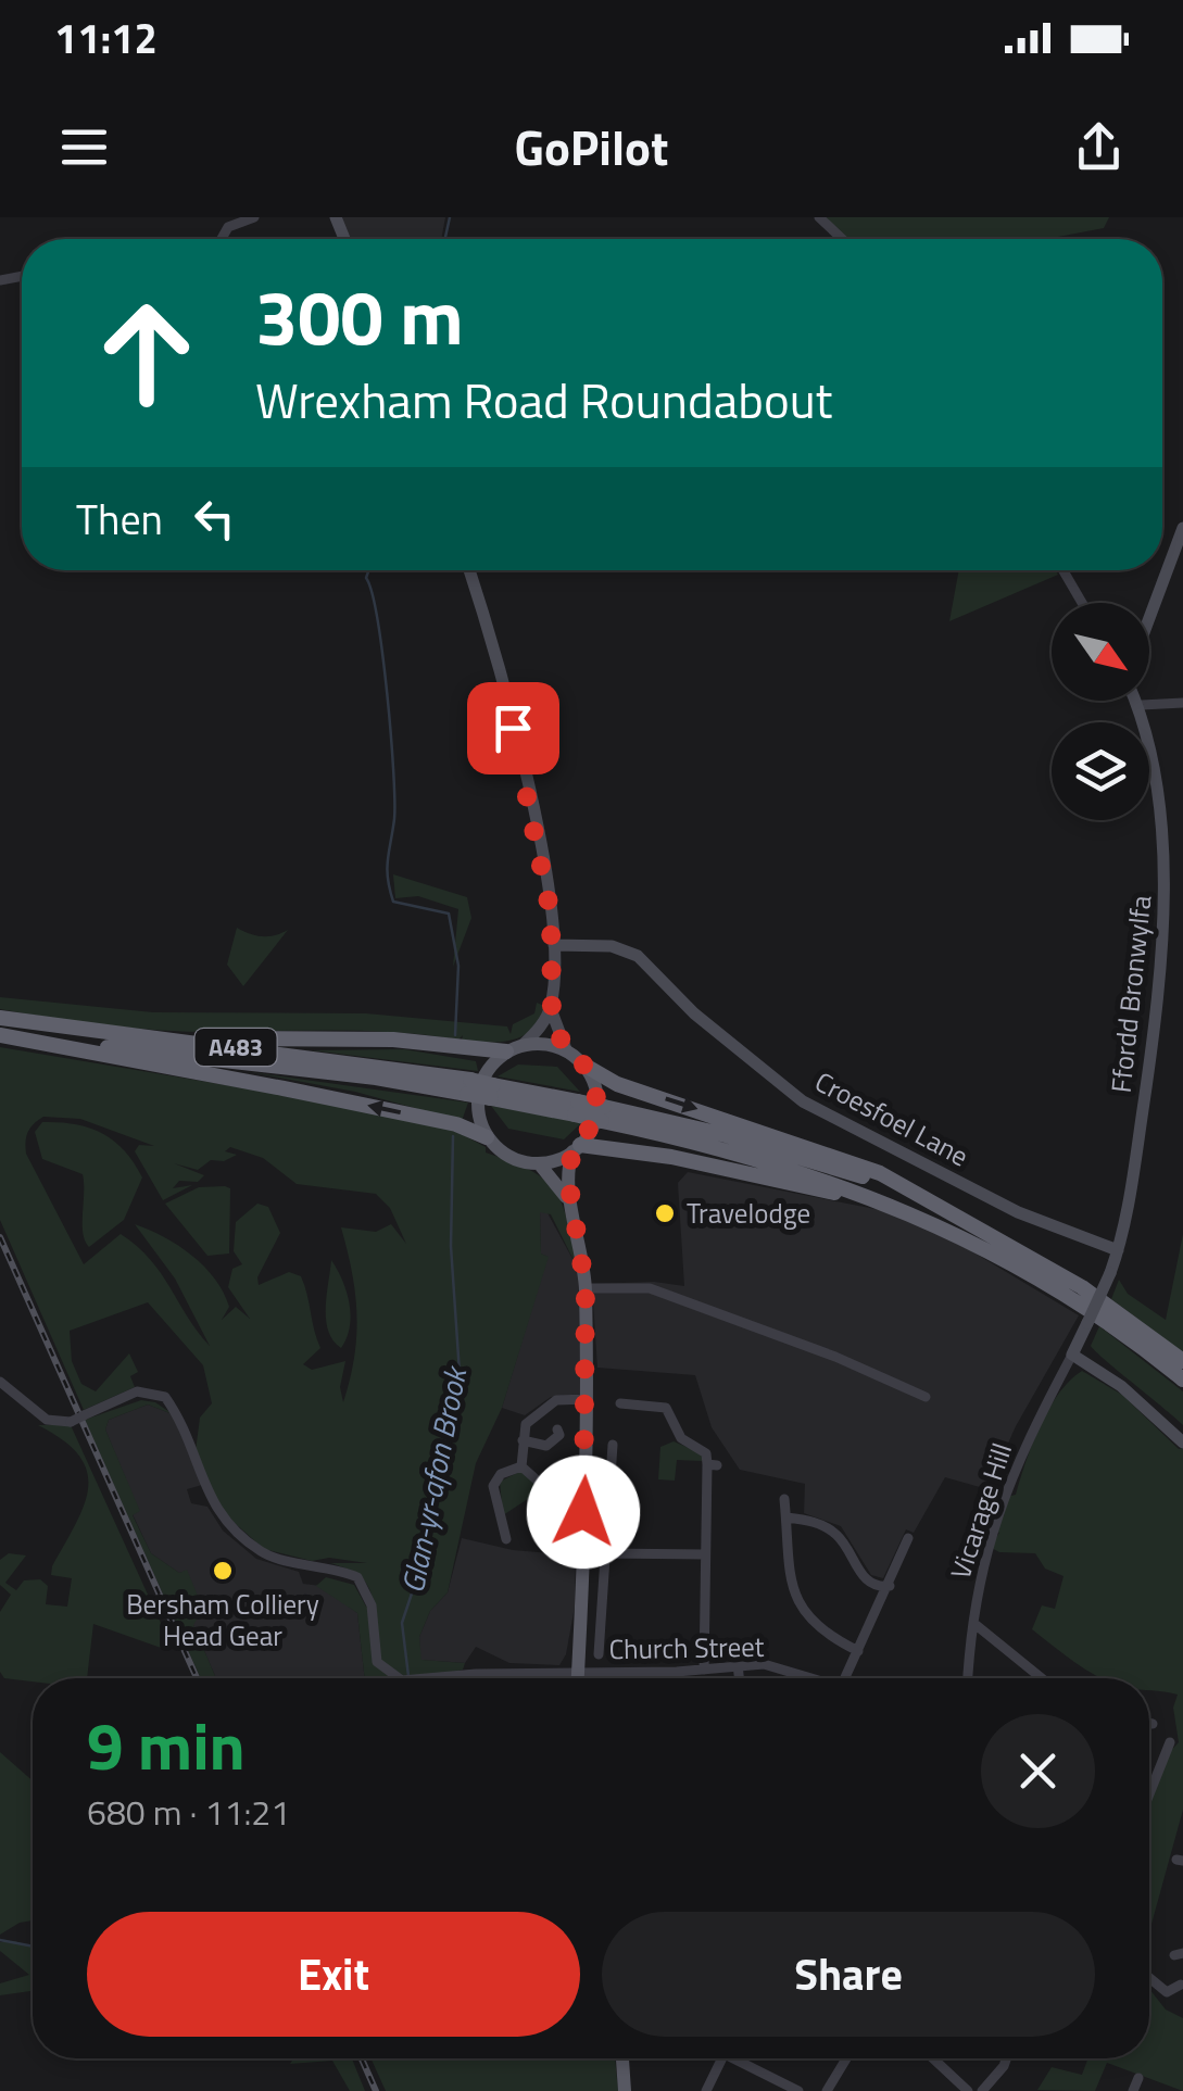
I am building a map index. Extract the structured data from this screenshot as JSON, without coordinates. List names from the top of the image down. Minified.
{"streets":{"highway":["A483"],"main road":["Ffordd Bronwylfa","Croesfoel Lane"],"street":["Vicarage Hill","Church Street"]},"crossings":[["Ffordd Bronwylfa","Croesfoel Lane"],["Ffordd Bronwylfa","Vicarage Hill"]],"water":["Glan-yr-afon Brook"],"places":["Travelodge","Bersham Colliery Head Gear"],"north":"bottom right","page":{"status":"11:12","header":"GoPilot","turn":["300 m","Wrexham Road Roundabout"],"then":"Then","heading":["9 min","680 m · 11:21"],"buttons":["Exit","Share"]}}
